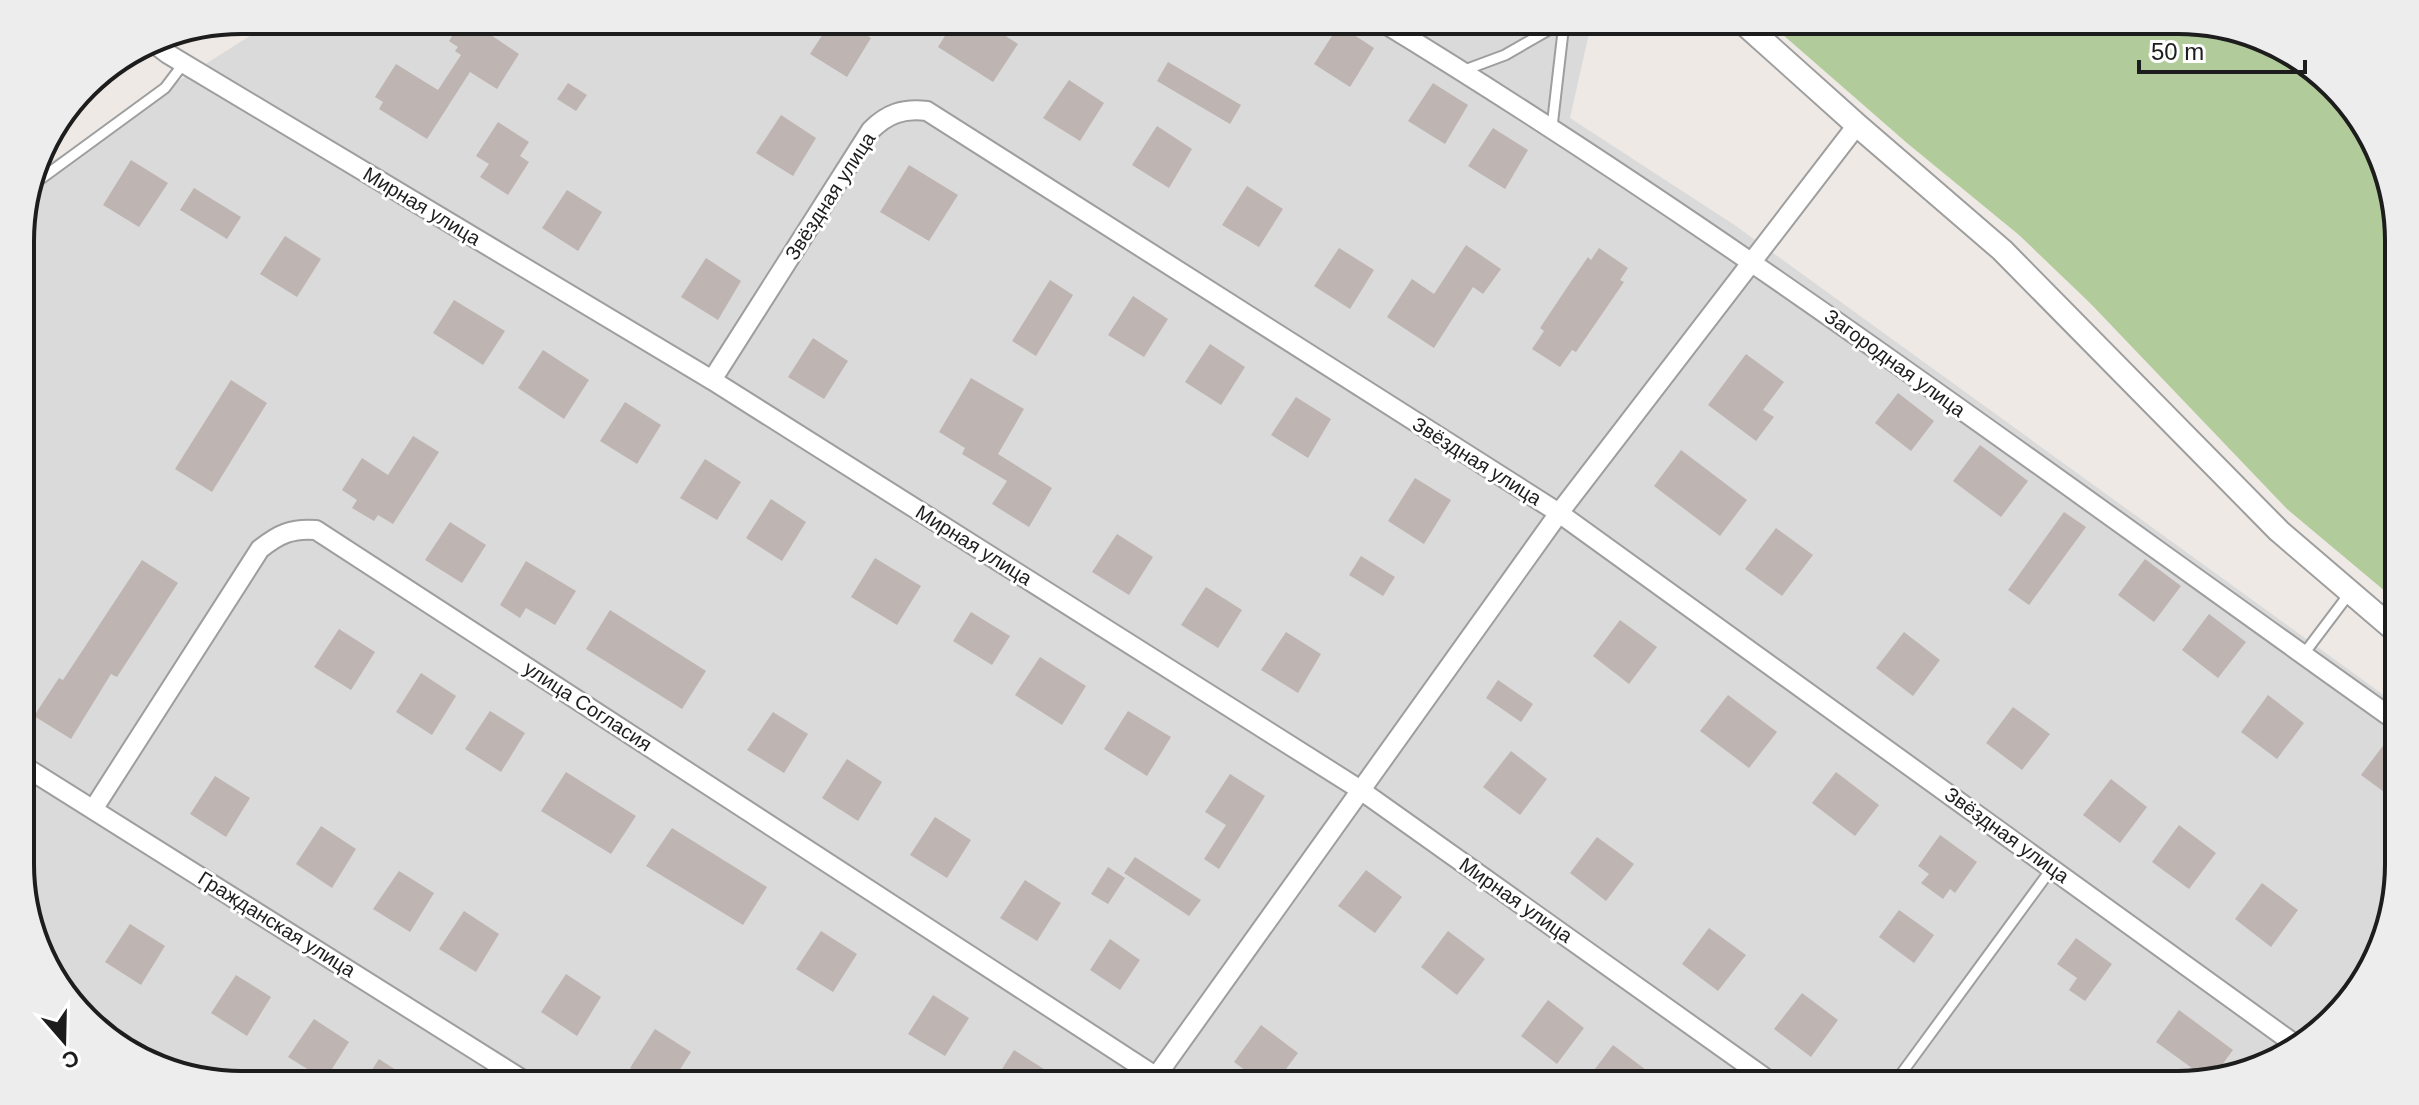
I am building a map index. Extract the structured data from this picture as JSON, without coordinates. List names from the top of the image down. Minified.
{"streets":{"street":["Звёздная улица","Мирная улица","Загородная улица","улица Согласия","Гражданская улица"]},"crossings":[["Звёздная улица","Мирная улица"],["улица Согласия","Гражданская улица"]],"scale_bar":"50 m","north":"bottom"}
